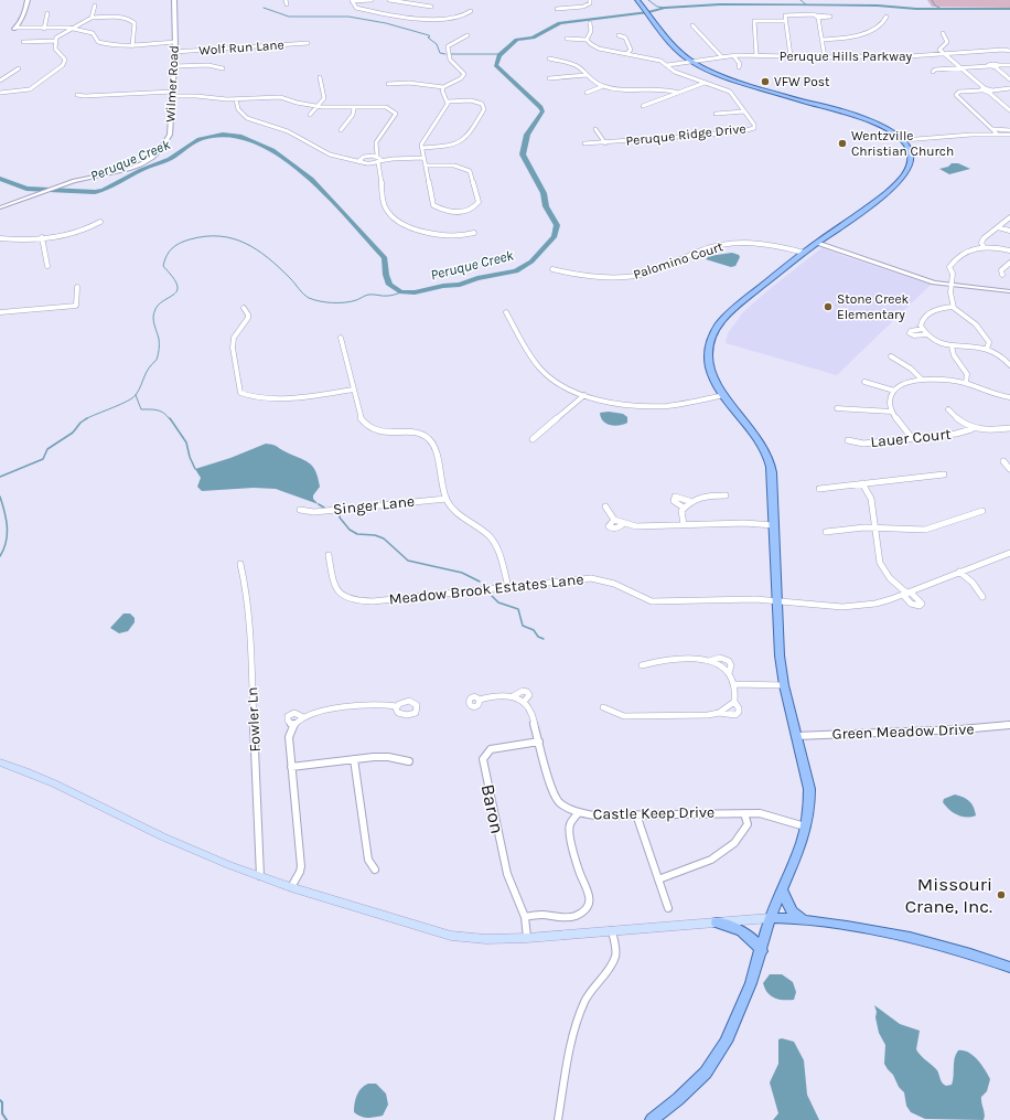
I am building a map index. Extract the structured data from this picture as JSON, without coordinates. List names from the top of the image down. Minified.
{"streets":{"street":["Wolf Run Lane","Peruque Hills Parkway","Wilmer Road","Peruque Ridge Drive","Palomino Court","Lauer Court","Singer Lane","Meadow Brook Estates Lane","Fowler Ln","Green Meadow Drive","Baron","Castle Keep Drive"]},"crossings":[["Wolf Run Lane","Wilmer Road"],["Peruque Hills Parkway","Peruque Ridge Drive"],["Baron","Castle Keep Drive"]],"water":["Peruque Creek"],"places":["VFW Post","Wentzville Christian Church","Stone Creek Elementary","Missouri Crane, Inc."]}
